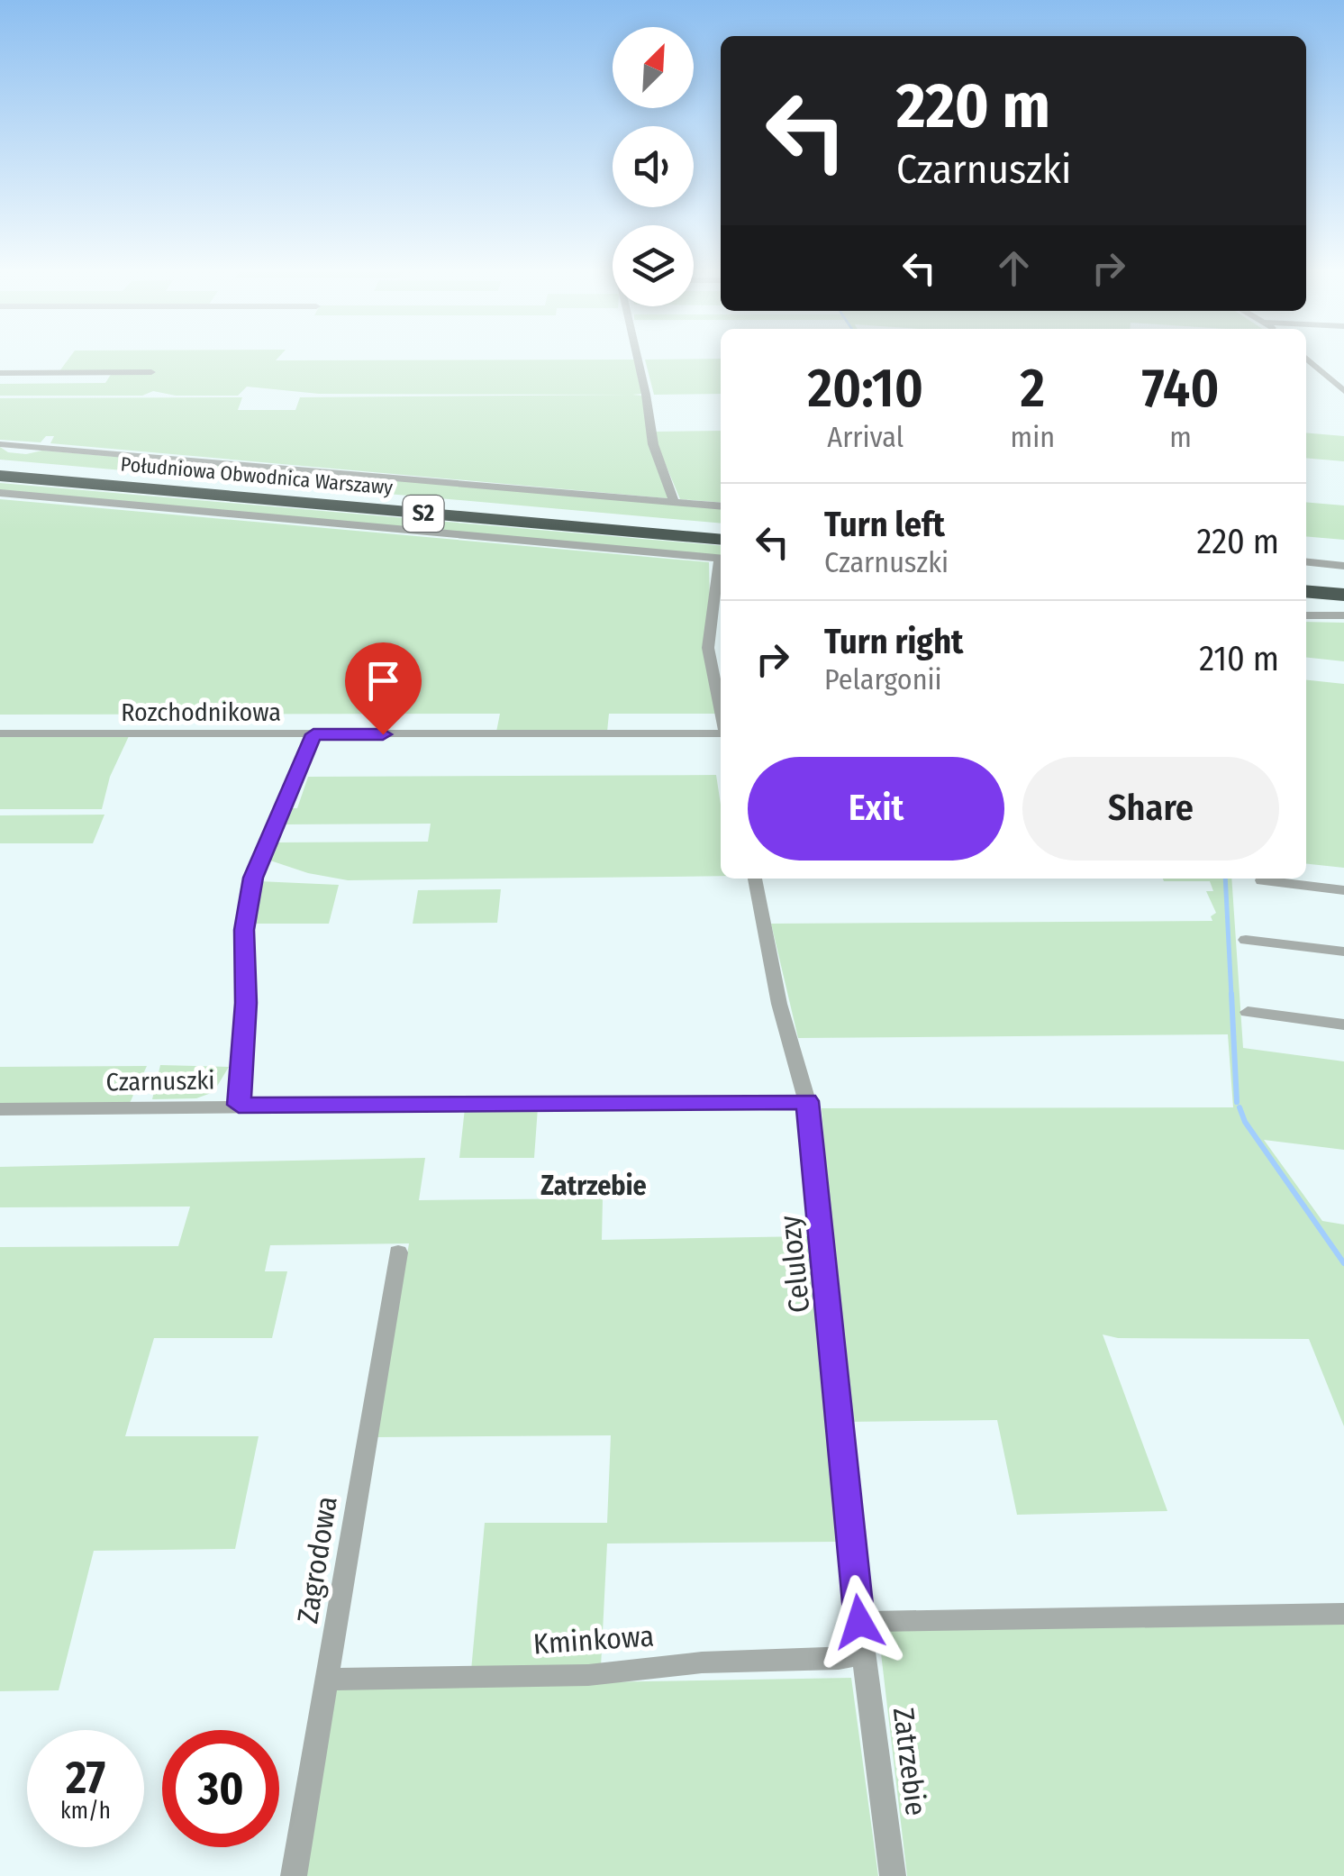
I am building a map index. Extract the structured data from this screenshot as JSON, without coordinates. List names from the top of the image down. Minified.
{"streets":{"highway":["Południowa Obwodnica Warszawy","S2"],"street":["Rozchodnikowa","Czarnuszki","Celulozy","Zagrodowa","Kminkowa","Zatrzebie"]},"crossings":[["Czarnuszki","Celulozy"],["Celulozy","Kminkowa"],["Celulozy","Zatrzebie"],["Zagrodowa","Kminkowa"],["Kminkowa","Zatrzebie"]],"districts":["Zatrzebie"],"north":"top right","page":{"turn":["220 m","Czarnuszki"],"eta":["20:10","Arrival","2","min","740","m"],"list":[{"name":"Turn left","note":"Czarnuszki","value":"220 m"},{"name":"Turn right","note":"Pelargonii","value":"210 m"}],"buttons":["Exit","Share"],"speed":"27 km/h","limit":"30"}}
